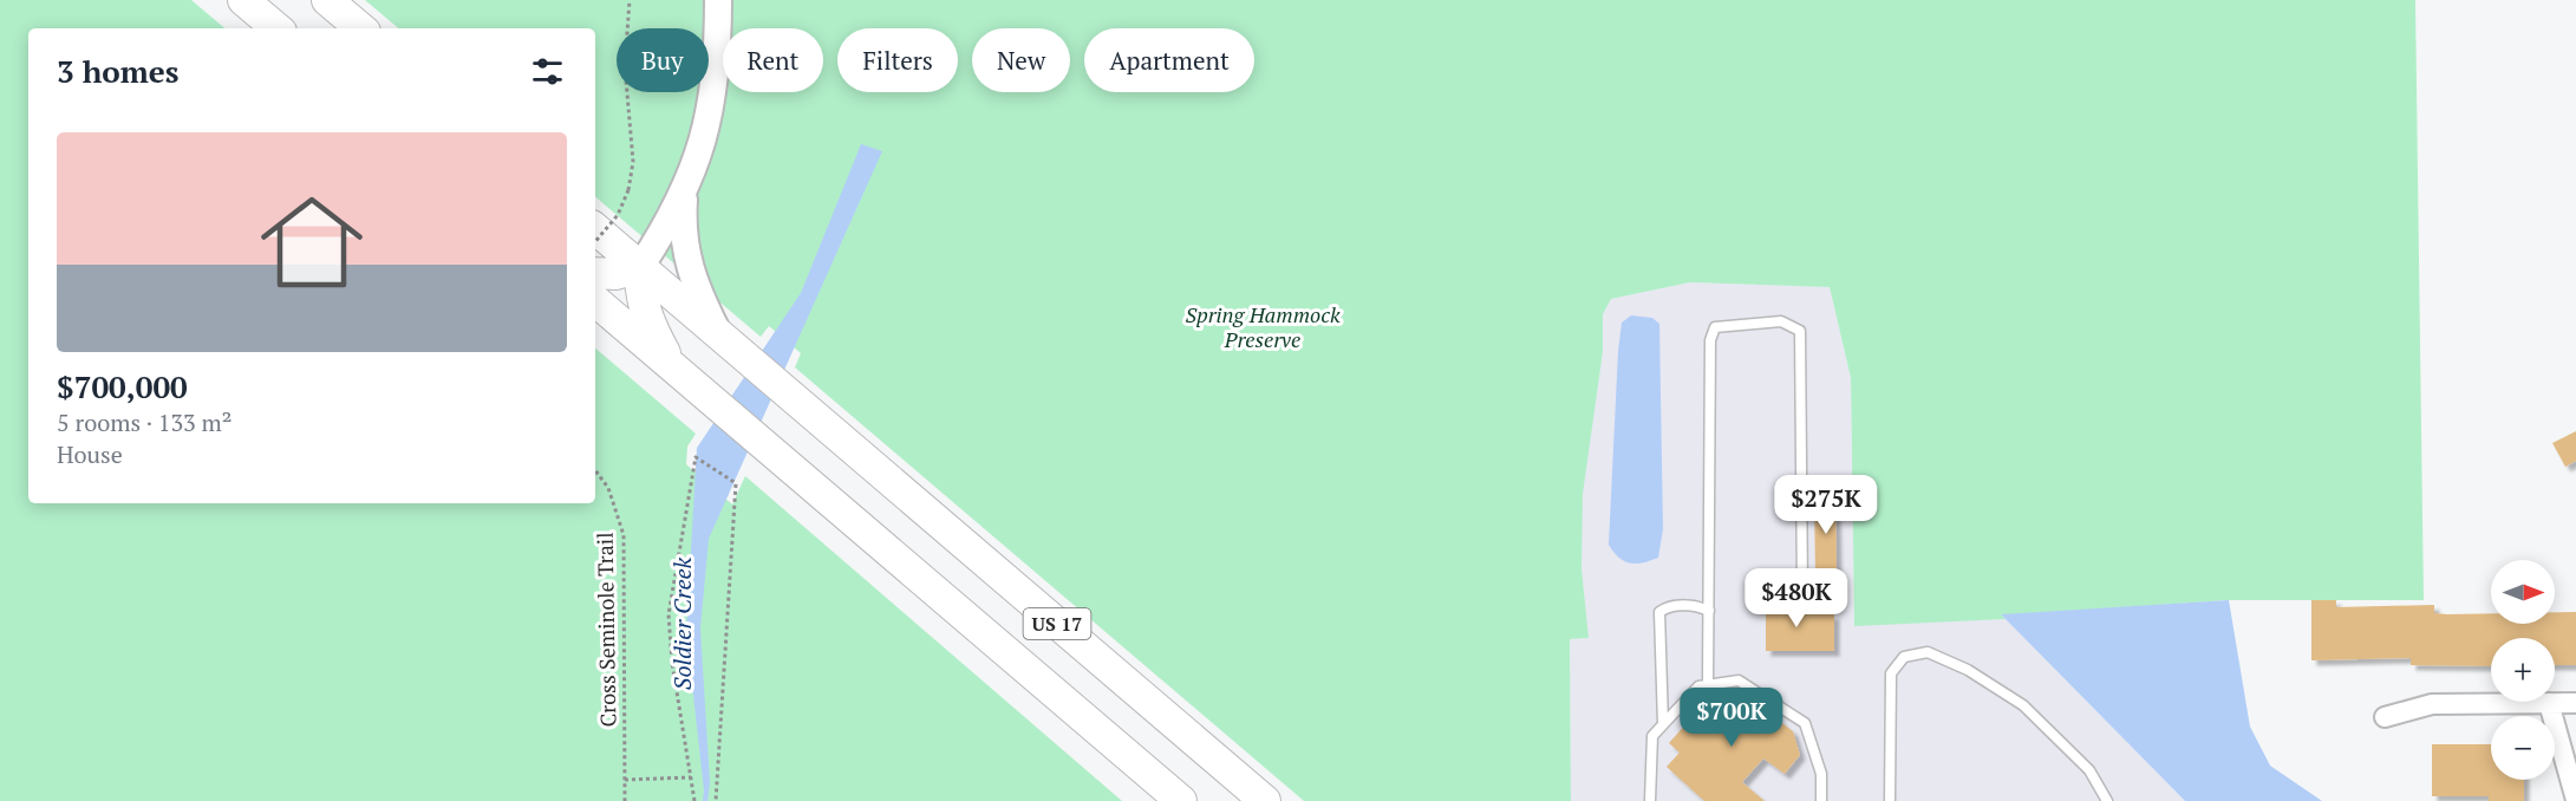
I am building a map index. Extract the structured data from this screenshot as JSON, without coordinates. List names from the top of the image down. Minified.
{"streets":{"main road":["US 17"],"path":["Cross Seminole Trail"]},"water":["Soldier Creek"],"parks":["Spring Hammock Preserve"],"north":"right","page":{"chip":["Buy","Rent","Filters","New","Apartment"],"heading":"3 homes","list":[{"name":"$700,000","note":"5 rooms · 133 m² · House"}],"price":["$275K","$480K","$700K"],"map_buttons":["+","−"]}}
